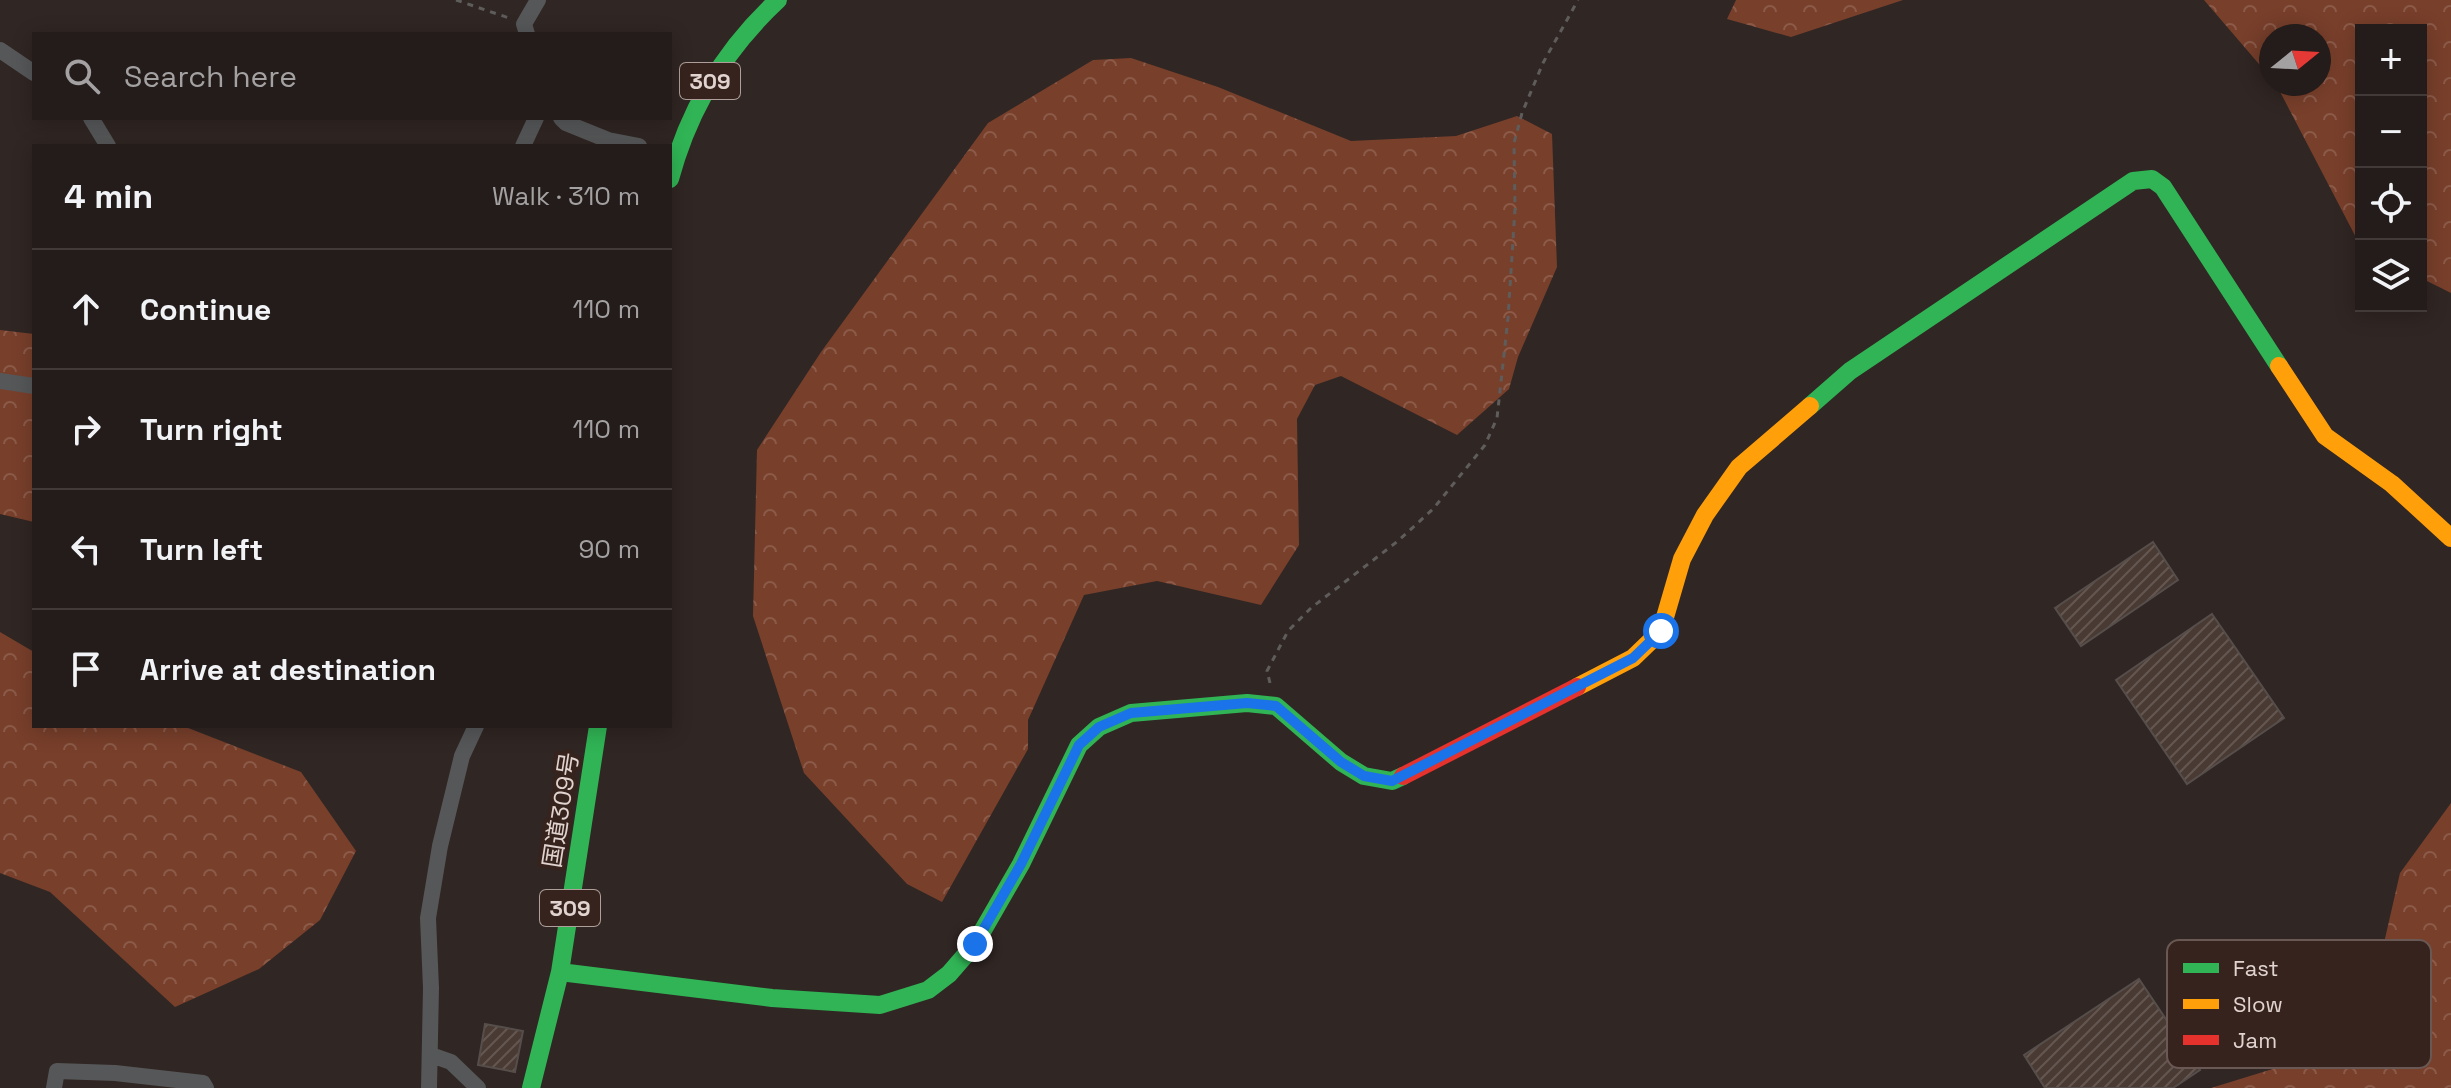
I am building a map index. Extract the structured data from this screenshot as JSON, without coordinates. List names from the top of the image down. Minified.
{"streets":{"main road":["309","国道309号"]},"legend":["Fast","Slow","Jam"],"north":"right","page":{"map_buttons":["+","−"],"search":"Search here","heading":["4 min","Walk · 310 m"],"list":[["Continue","110 m"],["Turn right","110 m"],["Turn left","90 m"],"Arrive at destination"]}}
